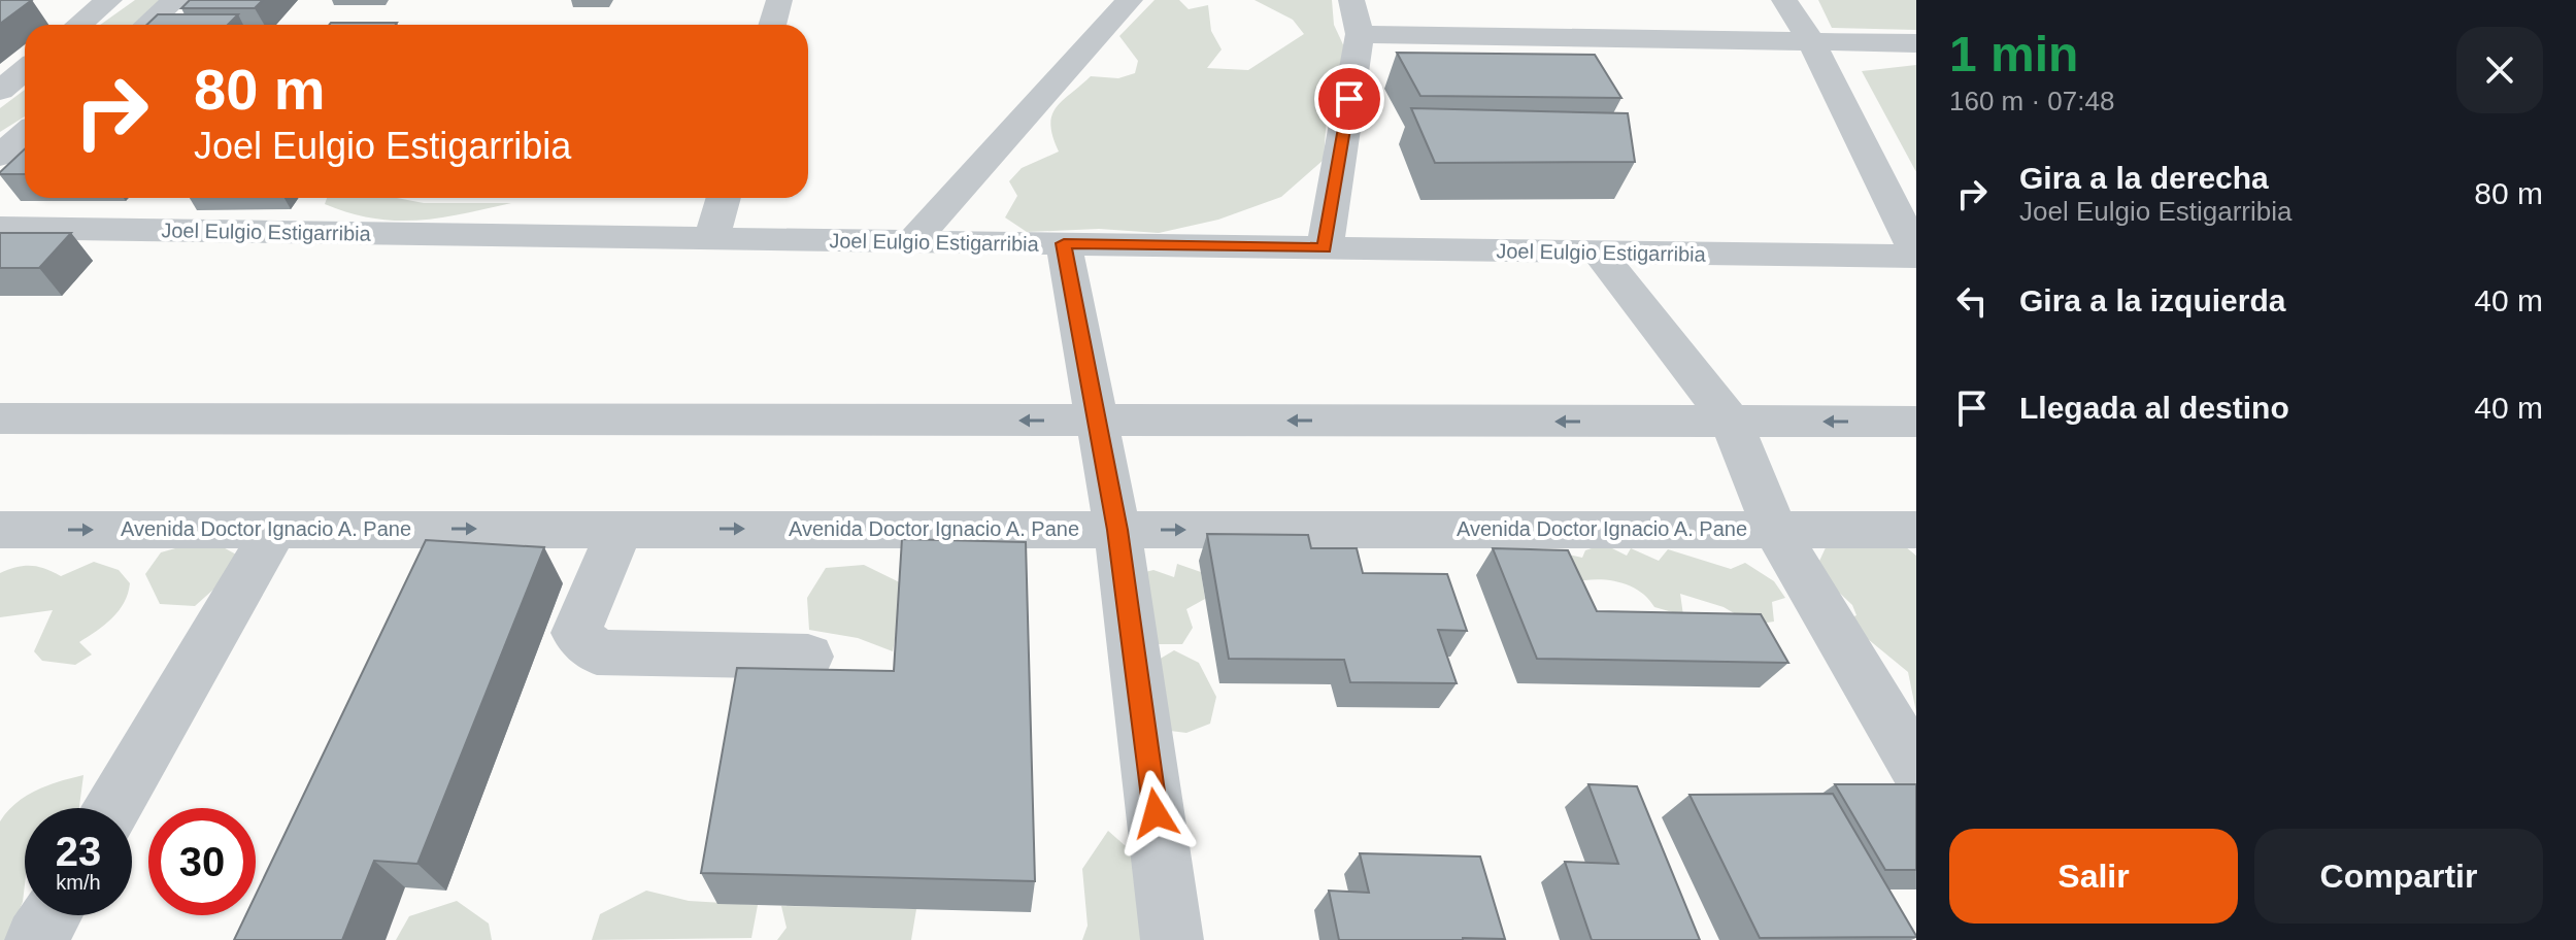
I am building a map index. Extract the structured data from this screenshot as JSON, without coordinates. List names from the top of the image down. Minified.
{"streets":{"street":["Joel Eulgio Estigarribia","Avenida Doctor Ignacio A. Pane"]},"page":{"heading":["1 min","160 m · 07:48"],"turn":["80 m","Joel Eulgio Estigarribia"],"list":[{"name":"Gira a la derecha","note":"Joel Eulgio Estigarribia","value":"80 m"},{"name":"Gira a la izquierda","value":"40 m"},{"name":"Llegada al destino","value":"40 m"}],"speed":"23 km/h","limit":"30","buttons":["Salir","Compartir"]}}
